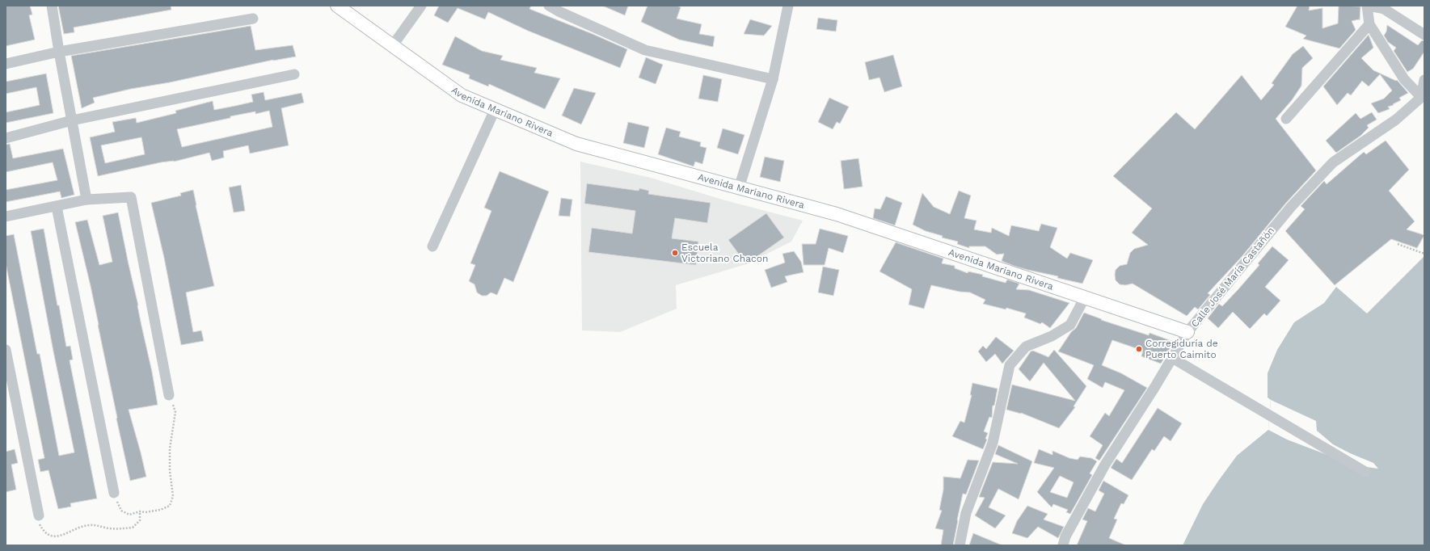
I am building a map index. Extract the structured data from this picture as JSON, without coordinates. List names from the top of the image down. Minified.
{"streets":{"main road":["Avenida Mariano Rivera"],"street":["Calle José María Castañón"]},"crossings":[["Avenida Mariano Rivera","Calle José María Castañón"]],"places":["Escuela Victoriano Chacon","Corregiduría de Puerto Caimito"]}
